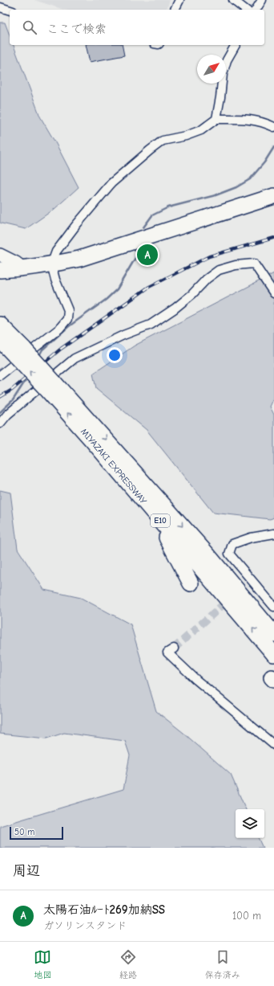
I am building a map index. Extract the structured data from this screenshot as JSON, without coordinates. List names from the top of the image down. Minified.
{"streets":{"highway":["MIYAZAKI EXPRESSWAY","E10"]},"scale_bar":"50 m","north":"top right","page":{"search":"ここで検索","pins":"A","scale":"50 m","heading":"周辺","list":[{"mark":"A","name":"太陽石油ﾙｰﾄ269加納SS","note":"ガソリンスタンド","value":"100 m"}],"nav":["地図","経路","保存済み"]}}
